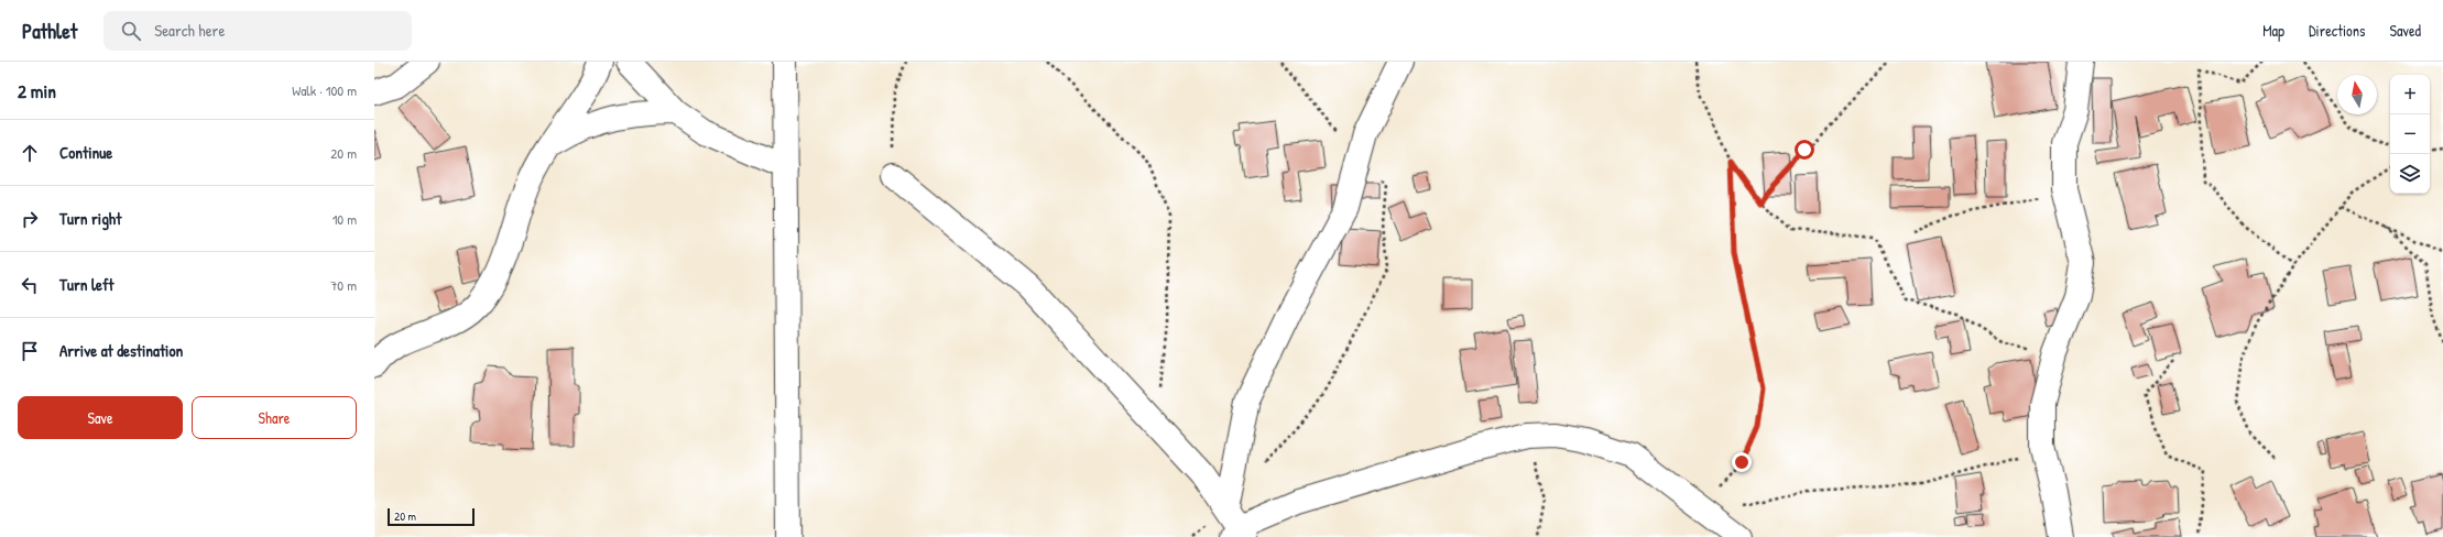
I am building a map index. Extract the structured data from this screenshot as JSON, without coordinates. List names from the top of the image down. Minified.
{"scale_bar":"20 m","north":"top","page":{"header":"Pathlet","search":"Search here","nav":["Map","Directions","Saved"],"heading":["2 min","Walk · 100 m"],"map_buttons":["+","−"],"list":[["Continue","20 m"],["Turn right","10 m"],["Turn left","70 m"],"Arrive at destination"],"buttons":["Save","Share"],"scale":"20 m"}}
